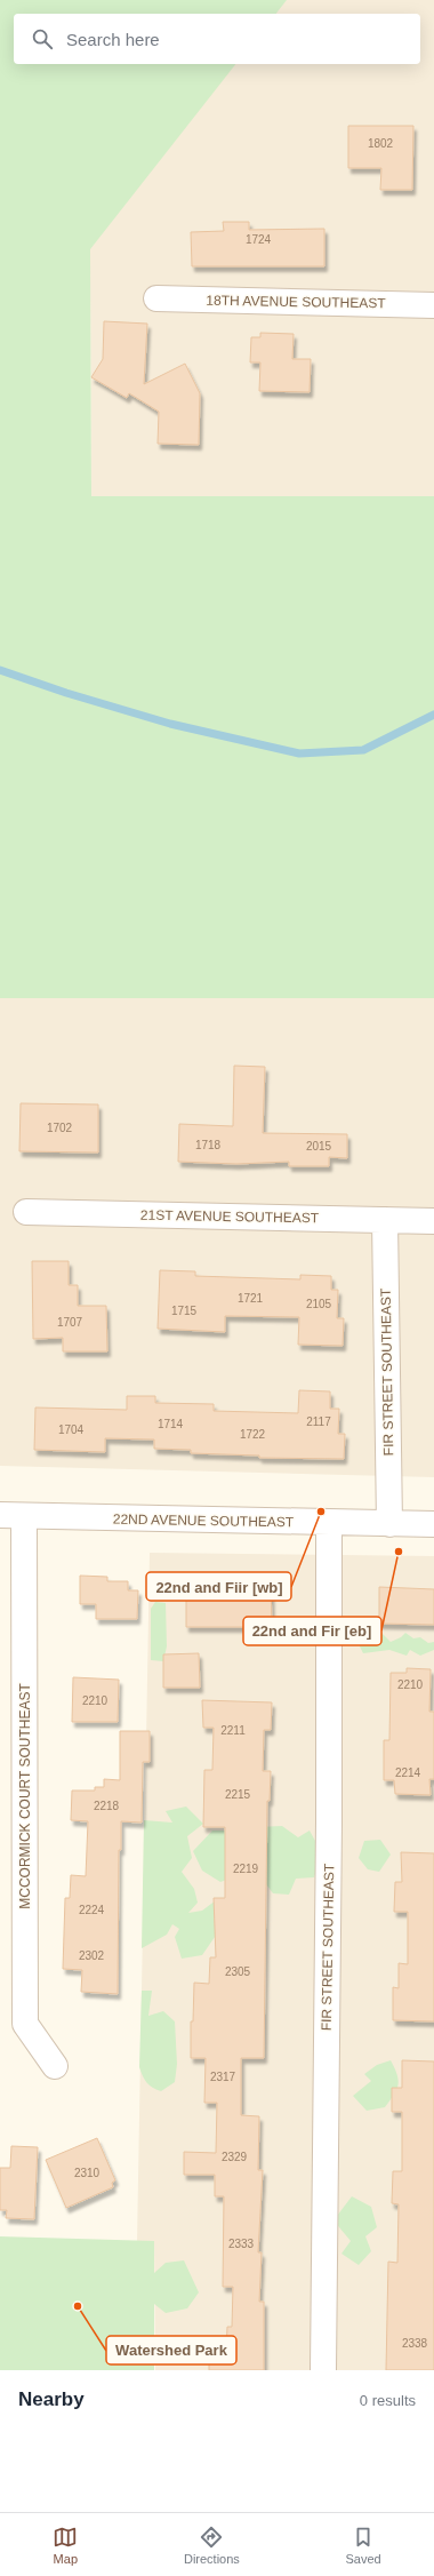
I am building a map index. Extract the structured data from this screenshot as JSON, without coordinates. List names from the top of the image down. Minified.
{"streets":{"street":["18TH AVENUE SOUTHEAST","21ST AVENUE SOUTHEAST","FIR STREET SOUTHEAST","22ND AVENUE SOUTHEAST","MCCORMICK COURT SOUTHEAST"]},"crossings":[["21ST AVENUE SOUTHEAST","FIR STREET SOUTHEAST"],["FIR STREET SOUTHEAST","22ND AVENUE SOUTHEAST"],["22ND AVENUE SOUTHEAST","MCCORMICK COURT SOUTHEAST"]],"places":["22nd and Fiir [wb]","22nd and Fir [eb]","Watershed Park"],"house_numbers":["1802","1724","1702","1718","2015","1721","2105","1715","1707","2117","1714","1704","1722","2210","2210","2211","2214","2215","2218","2219","2224","2302","2305","2317","2329","2310","2333","2338"],"page":{"search":"Search here","heading":["Nearby","0 results"],"nav":["Map","Directions","Saved"]}}
